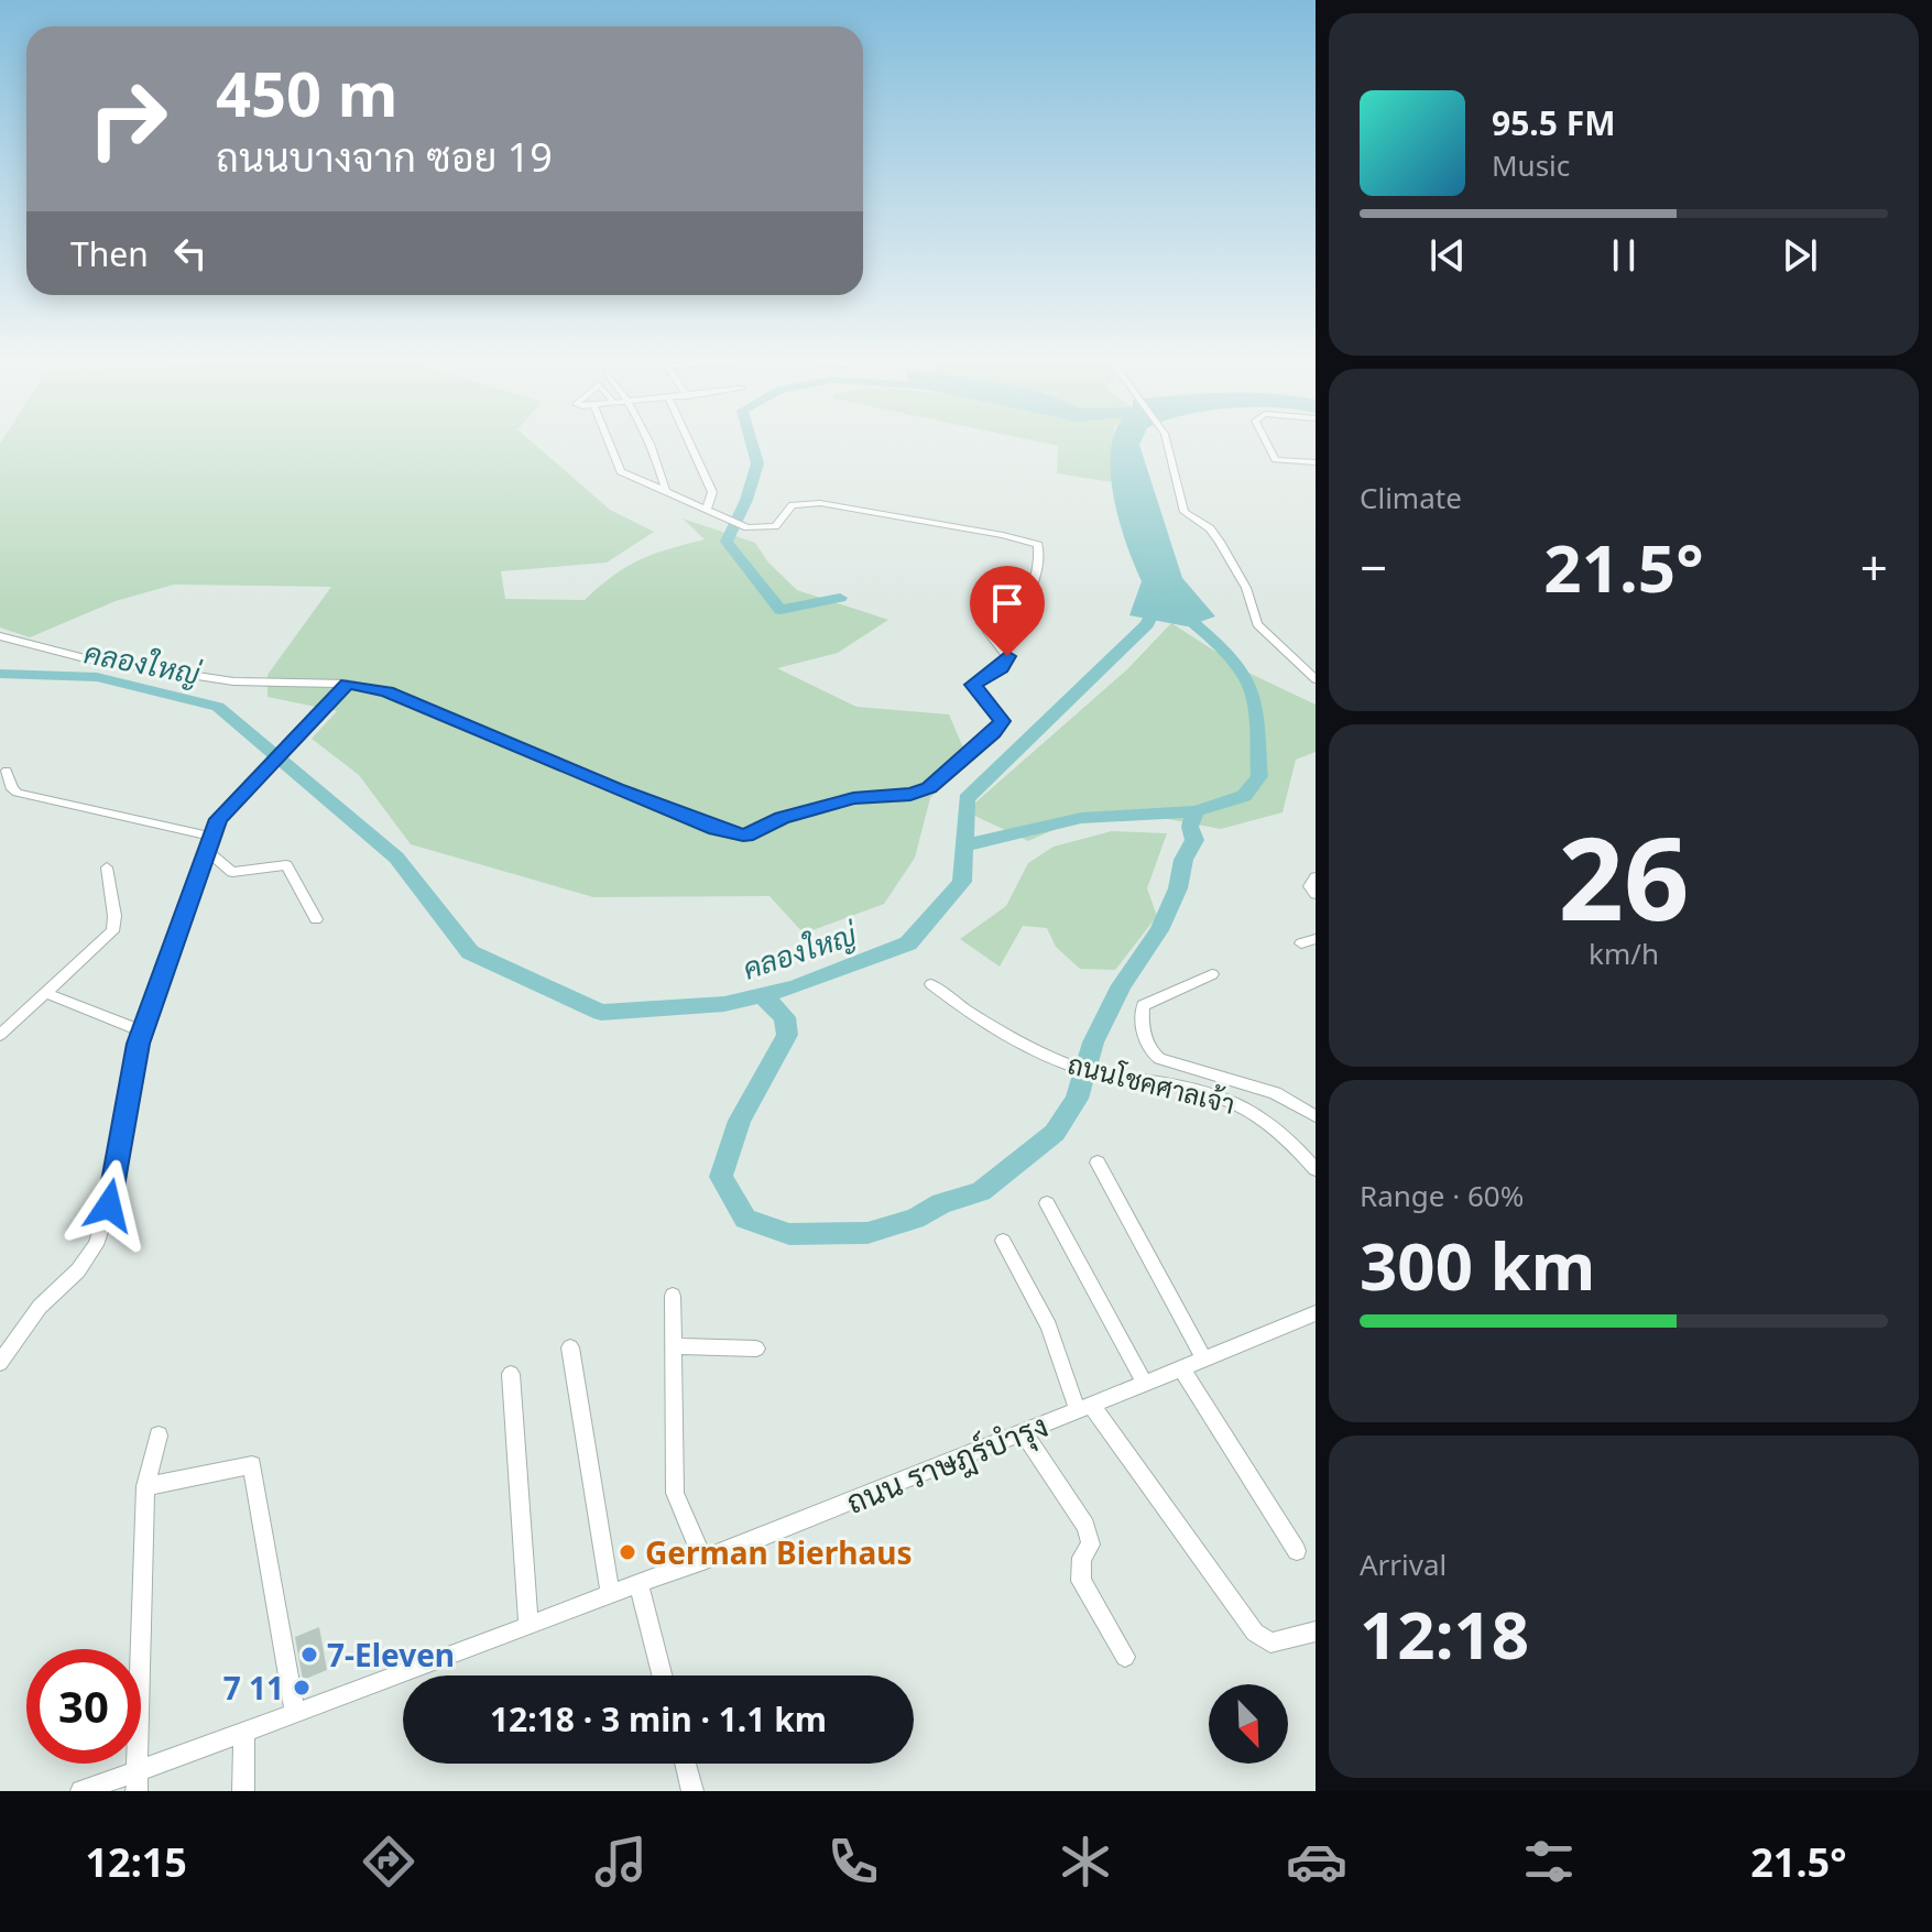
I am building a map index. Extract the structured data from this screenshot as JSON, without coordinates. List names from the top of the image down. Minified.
{"streets":{"street":["ถนนโชคศาลเจ้า","ถนน ราษฎร์บำรุง"]},"water":["คลองใหญ่"],"places":["German Bierhaus","7-Eleven","7 11"],"north":"bottom right","page":{"turn":["450 m","ถนนบางจาก ซอย 19"],"song":["95.5 FM","Music"],"then":"Then","tile":["Climate",["26","km/h"],["Range · 60%","300 km"],["Arrival","12:18"]],"heat":["−","21.5°","+"],"limit":"30","trip":"12:18 · 3 min · 1.1 km","tabs":["12:15","21.5°"]}}
